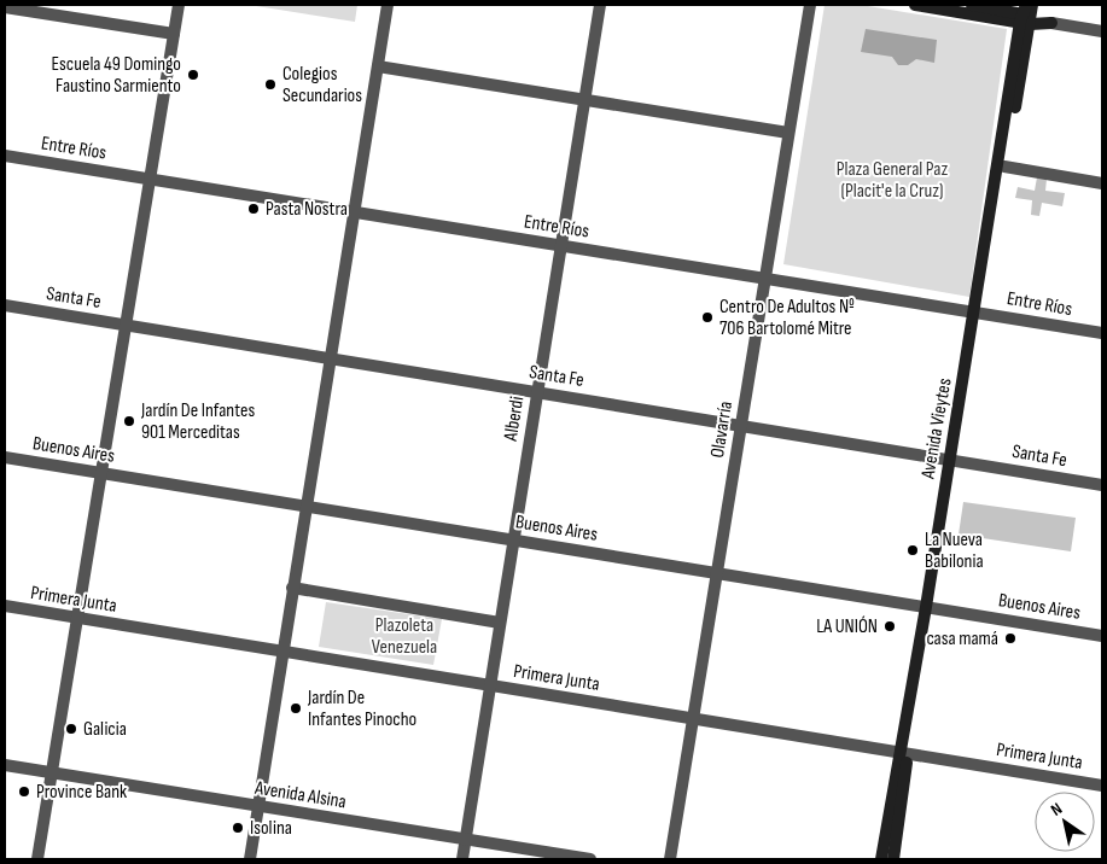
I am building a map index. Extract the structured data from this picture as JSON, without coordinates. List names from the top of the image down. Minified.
{"streets":{"main road":["Avenida Vieytes"],"street":["Entre Ríos","Santa Fe","Alberdi","Olavarría","Buenos Aires","Primera Junta","Avenida Alsina"]},"crossings":[["Entre Ríos","Alberdi"],["Entre Ríos","Avenida Vieytes"],["Entre Ríos","Olavarría"],["Santa Fe","Alberdi"],["Santa Fe","Avenida Vieytes"],["Santa Fe","Olavarría"],["Alberdi","Buenos Aires"],["Alberdi","Primera Junta"],["Alberdi","Avenida Alsina"],["Avenida Vieytes","Buenos Aires"],["Avenida Vieytes","Primera Junta"],["Olavarría","Buenos Aires"],["Olavarría","Primera Junta"]],"parks":["Plaza General Paz (Placit'e la Cruz)","Plazoleta Venezuela"],"places":["Escuela 49 Domingo Faustino Sarmiento","Colegios Secundarios","Pasta Nostra","Centro De Adultos Nº 706 Bartolomé Mitre","Jardín De Infantes 901 Merceditas","La Nueva Babilonia","LA UNIÓN","casa mamá","Jardín De Infantes Pinocho","Galicia","Province Bank","Isolina"],"north":"top left"}
